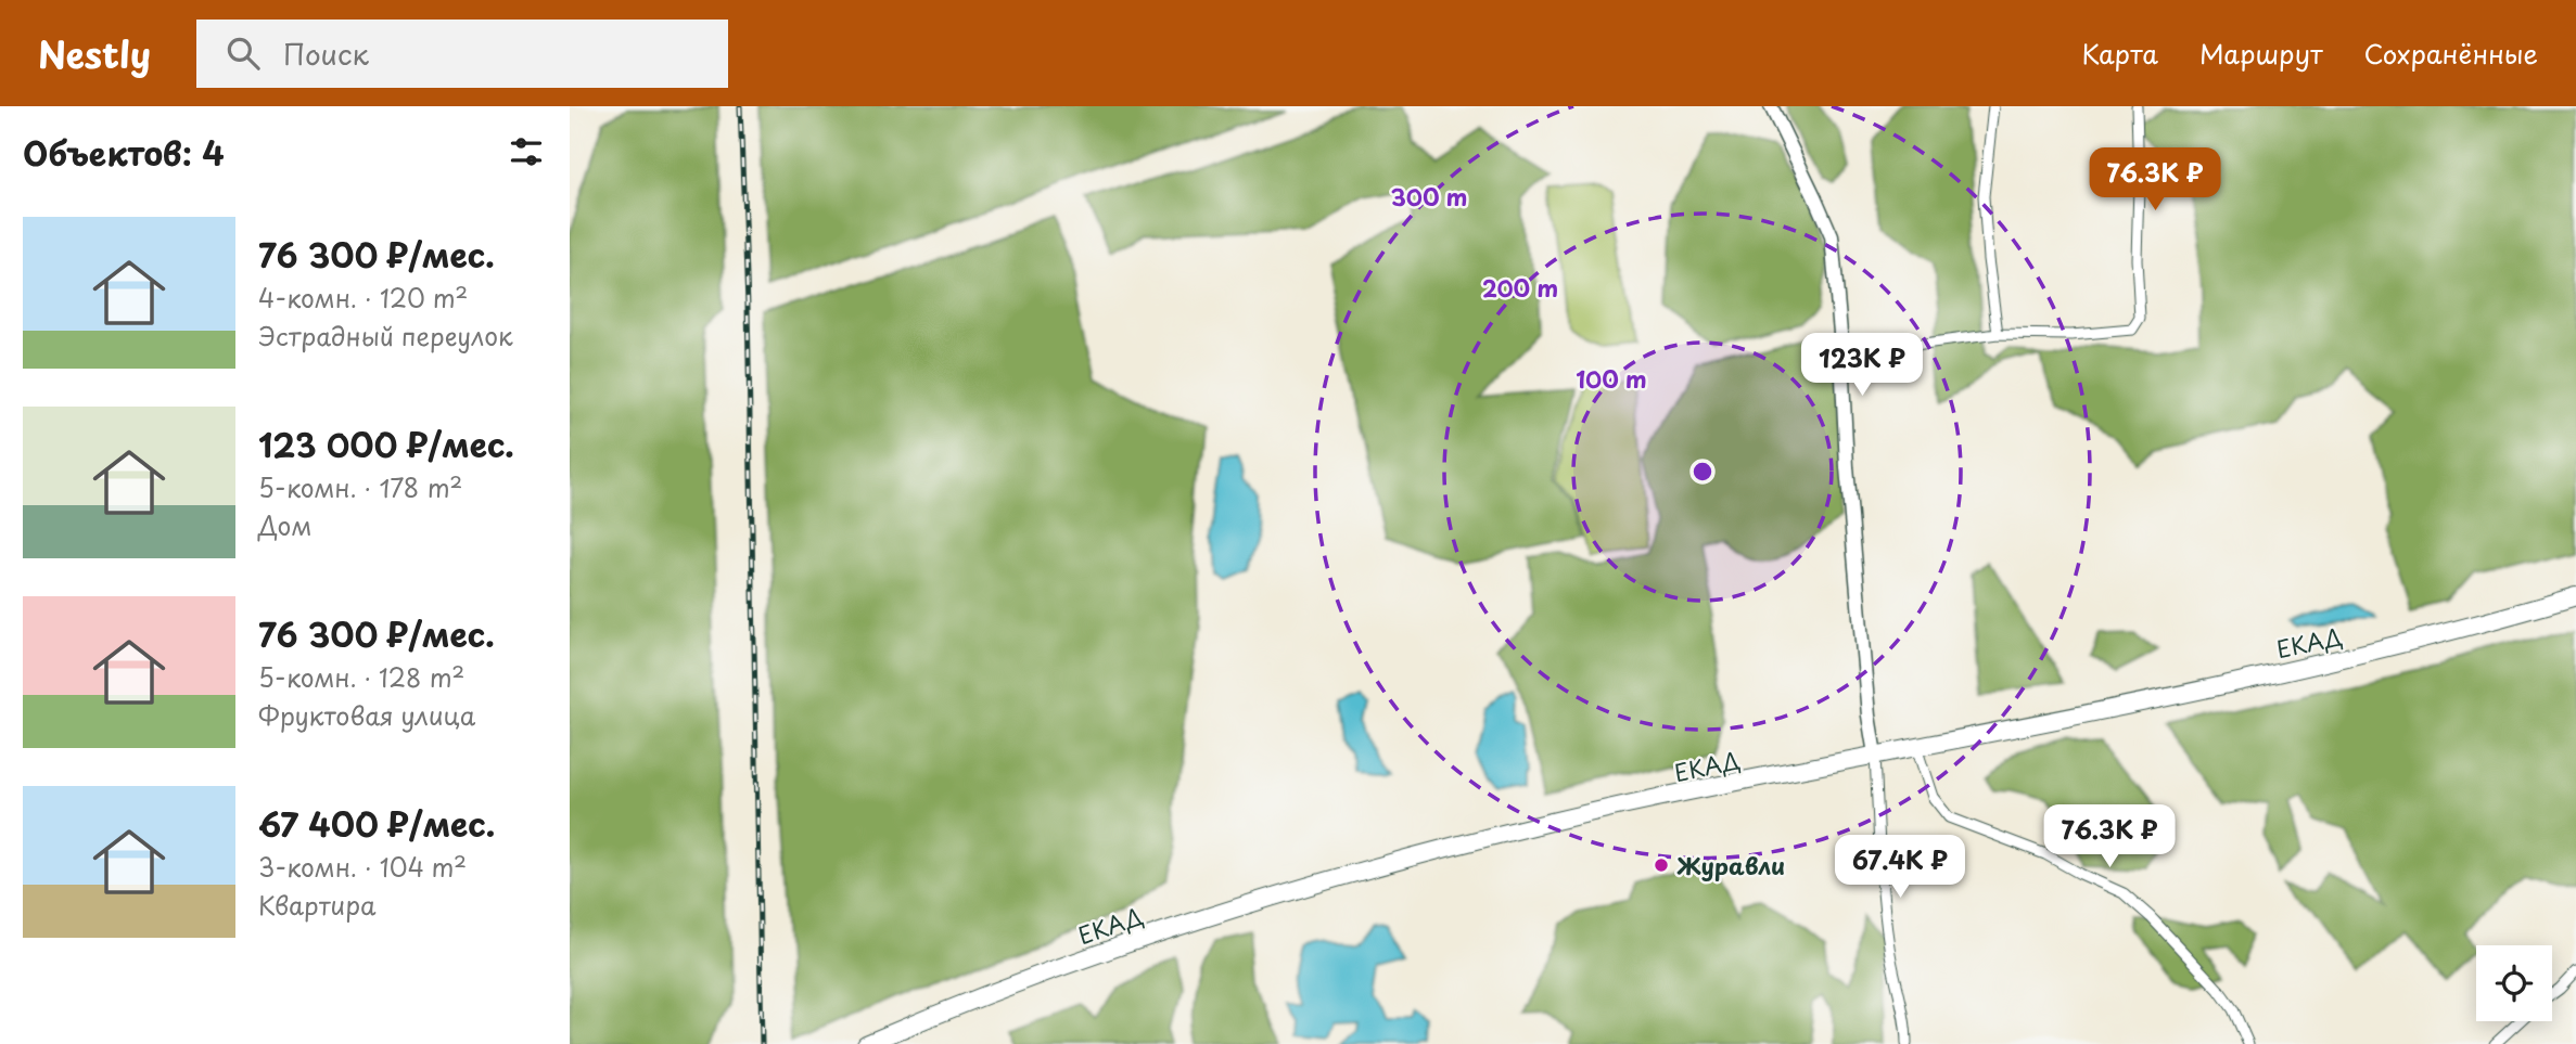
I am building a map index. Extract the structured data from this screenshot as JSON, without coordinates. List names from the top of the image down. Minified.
{"streets":{"highway":["ЕКАД"]},"places":["Журавли"],"page":{"header":"Nestly","search":"Поиск","nav":["Карта","Маршрут","Сохранённые"],"heading":"Объектов: 4","price":["76.3K ₽","123K ₽","76.3K ₽","67.4K ₽"],"list":[{"name":"76 300 ₽/мес.","note":"4-комн. · 120 m² · Эстрадный переулок"},{"name":"123 000 ₽/мес.","note":"5-комн. · 178 m² · Дом"},{"name":"76 300 ₽/мес.","note":"5-комн. · 128 m² · Фруктовая улица"},{"name":"67 400 ₽/мес.","note":"3-комн. · 104 m² · Квартира"}]},"rings":["300 m","200 m","100 m"]}
